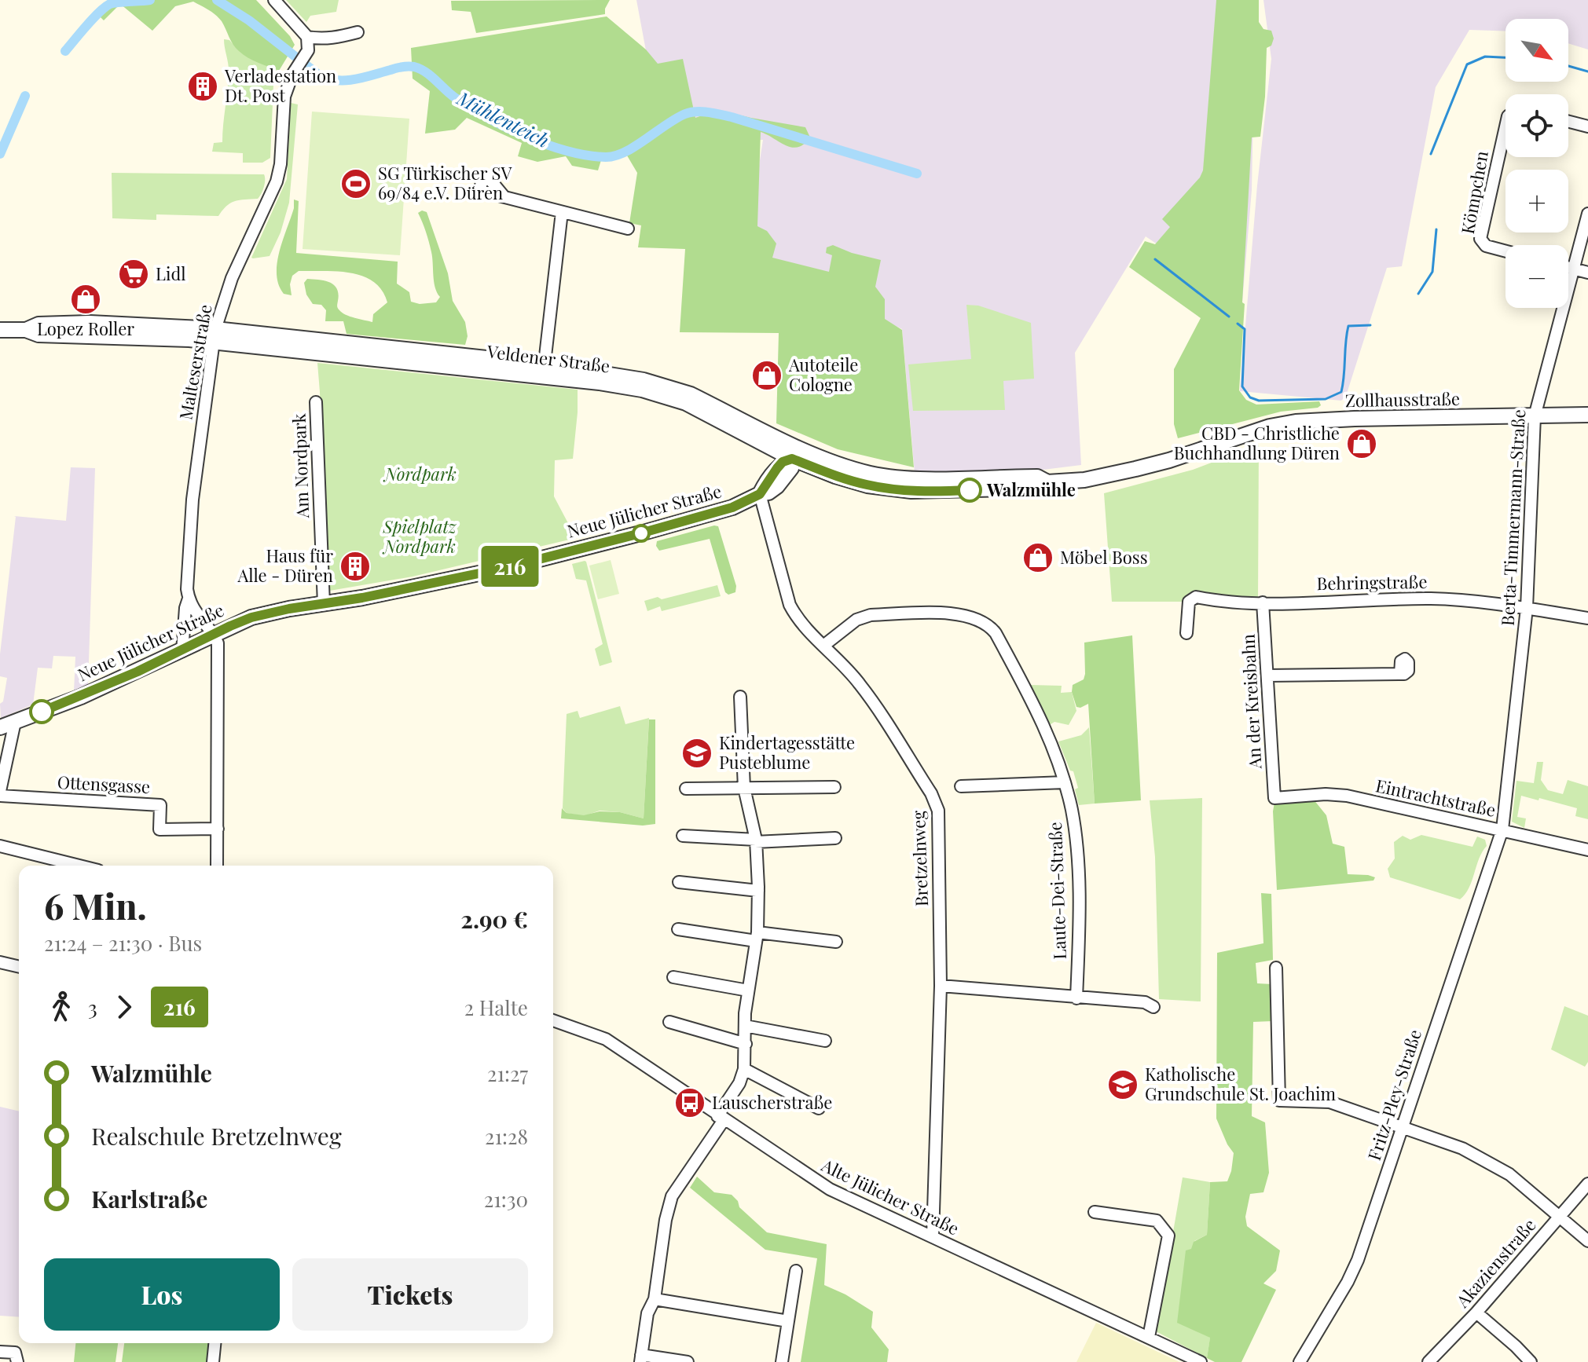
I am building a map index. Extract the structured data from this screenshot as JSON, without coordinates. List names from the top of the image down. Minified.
{"streets":{"street":["Kömpchen","Veldener Straße","Malteserstraße","Zollhausstraße","Am Nordpark","Neue Jülicher Straße","Berta-Timmermann-Straße","Behringstraße","An der Kreisbahn","Ottensgasse","Eintrachtstraße","Bretzelnweg","Laute-Dei-Straße","Fritz-Pley-Straße","Alte Jülicher Straße","Akazienstraße"]},"crossings":[["Veldener Straße","Malteserstraße"],["Veldener Straße","Zollhausstraße"],["Malteserstraße","Neue Jülicher Straße"],["Zollhausstraße","Berta-Timmermann-Straße"],["Am Nordpark","Neue Jülicher Straße"],["Neue Jülicher Straße","Bretzelnweg"],["Berta-Timmermann-Straße","Behringstraße"],["Berta-Timmermann-Straße","Eintrachtstraße"],["Berta-Timmermann-Straße","Fritz-Pley-Straße"],["Behringstraße","An der Kreisbahn"],["An der Kreisbahn","Eintrachtstraße"],["Eintrachtstraße","Fritz-Pley-Straße"],["Bretzelnweg","Laute-Dei-Straße"],["Bretzelnweg","Alte Jülicher Straße"]],"water":["Mühlenteich"],"parks":["Nordpark","Spielplatz Nordpark"],"places":{"building":["Verladestation Dt. Post","Haus für Alle - Düren"],"sports":["SG Türkischer SV 69/84 e.V. Düren"],"supermarket":["Lidl"],"shop":["Lopez Roller","Autoteile Cologne","CBD - Christliche Buchhandlung Düren","Möbel Boss"],"other":["Walzmühle"],"school or university":["Kindertagesstätte Pusteblume","Katholische Grundschule St. Joachim"],"bus stop":["Lauscherstraße"]},"lines":["bus line 216"],"north":"bottom right","page":{"on_map":"216","map_buttons":["+","−"],"heading":["6 Min.","21:24 – 21:30 · Bus","2.90 €"],"legs":["3","216","2 Halte"],"list":[{"name":"Walzmühle","value":"21:27"},{"name":"Realschule Bretzelnweg","value":"21:28"},{"name":"Karlstraße","value":"21:30"}],"buttons":["Los","Tickets"]}}
